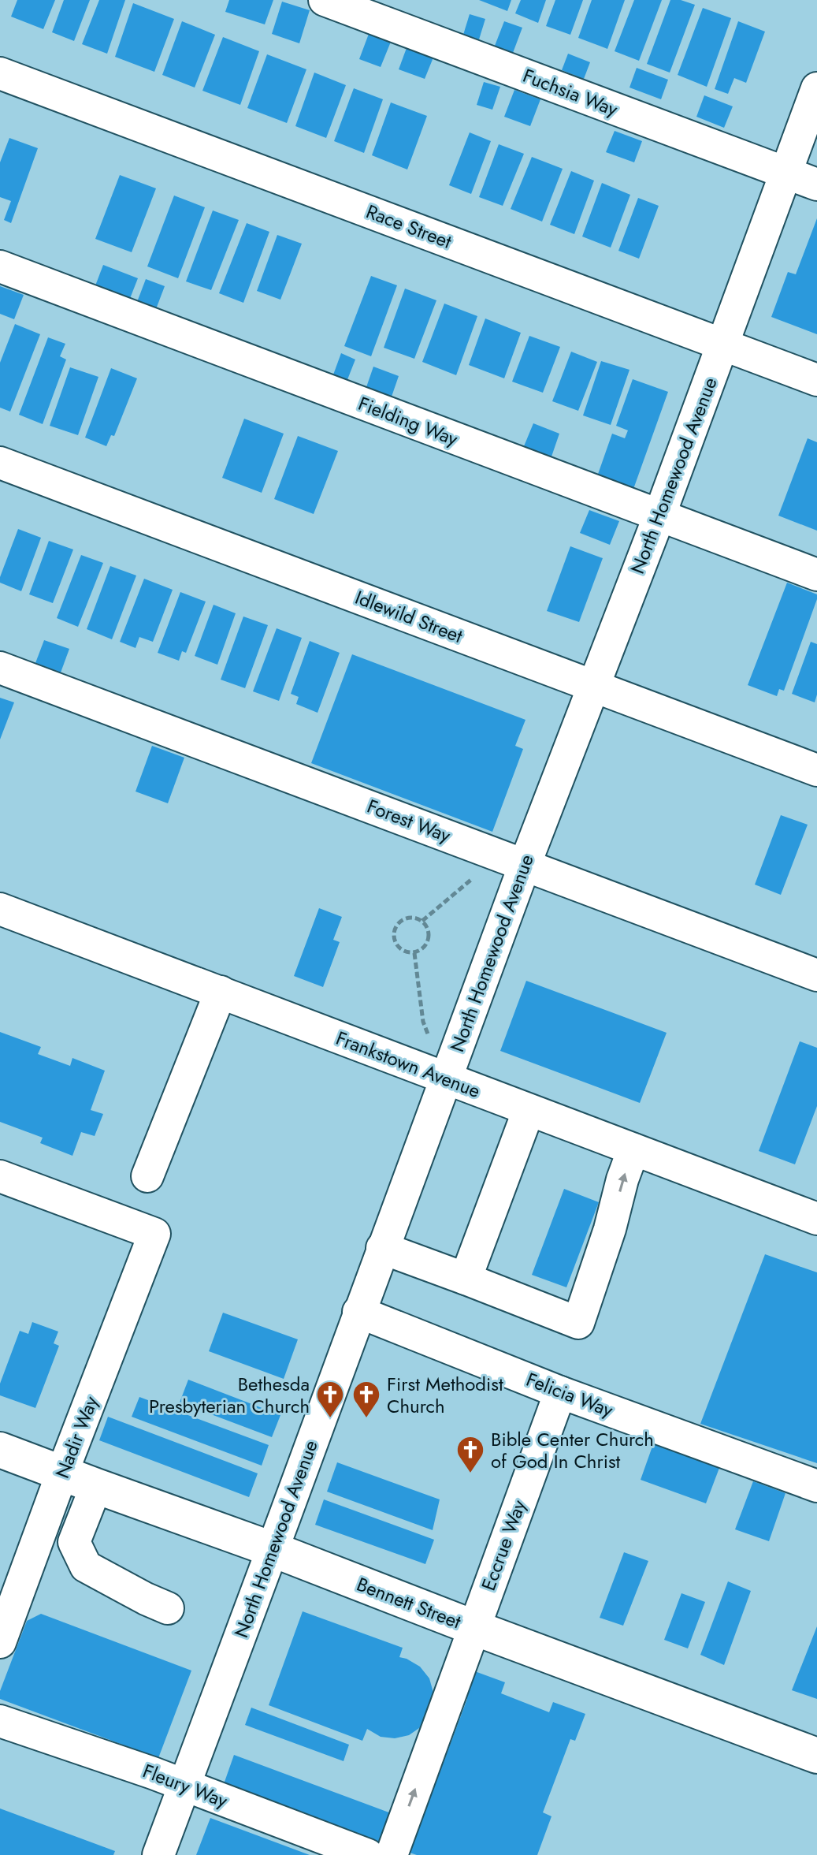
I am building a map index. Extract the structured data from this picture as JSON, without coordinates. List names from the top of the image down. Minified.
{"streets":{"main road":["Bennett Street"],"street":["Fuchsia Way","Race Street","Fielding Way","North Homewood Avenue","Idlewild Street","Forest Way","Frankstown Avenue","Felicia Way","Nadir Way","Eccrue Way","Fleury Way"]},"crossings":[["Fuchsia Way","North Homewood Avenue"],["Race Street","North Homewood Avenue"],["Fielding Way","North Homewood Avenue"],["North Homewood Avenue","Idlewild Street"],["North Homewood Avenue","Forest Way"],["North Homewood Avenue","Frankstown Avenue"],["North Homewood Avenue","Felicia Way"],["North Homewood Avenue","Bennett Street"],["North Homewood Avenue","Fleury Way"],["Felicia Way","Eccrue Way"],["Nadir Way","Bennett Street"],["Eccrue Way","Bennett Street"]],"one_way":["Eccrue Way"],"places":{"church":["Bethesda Presbyterian Church","First Methodist Church","Bible Center Church of God In Christ"]}}
